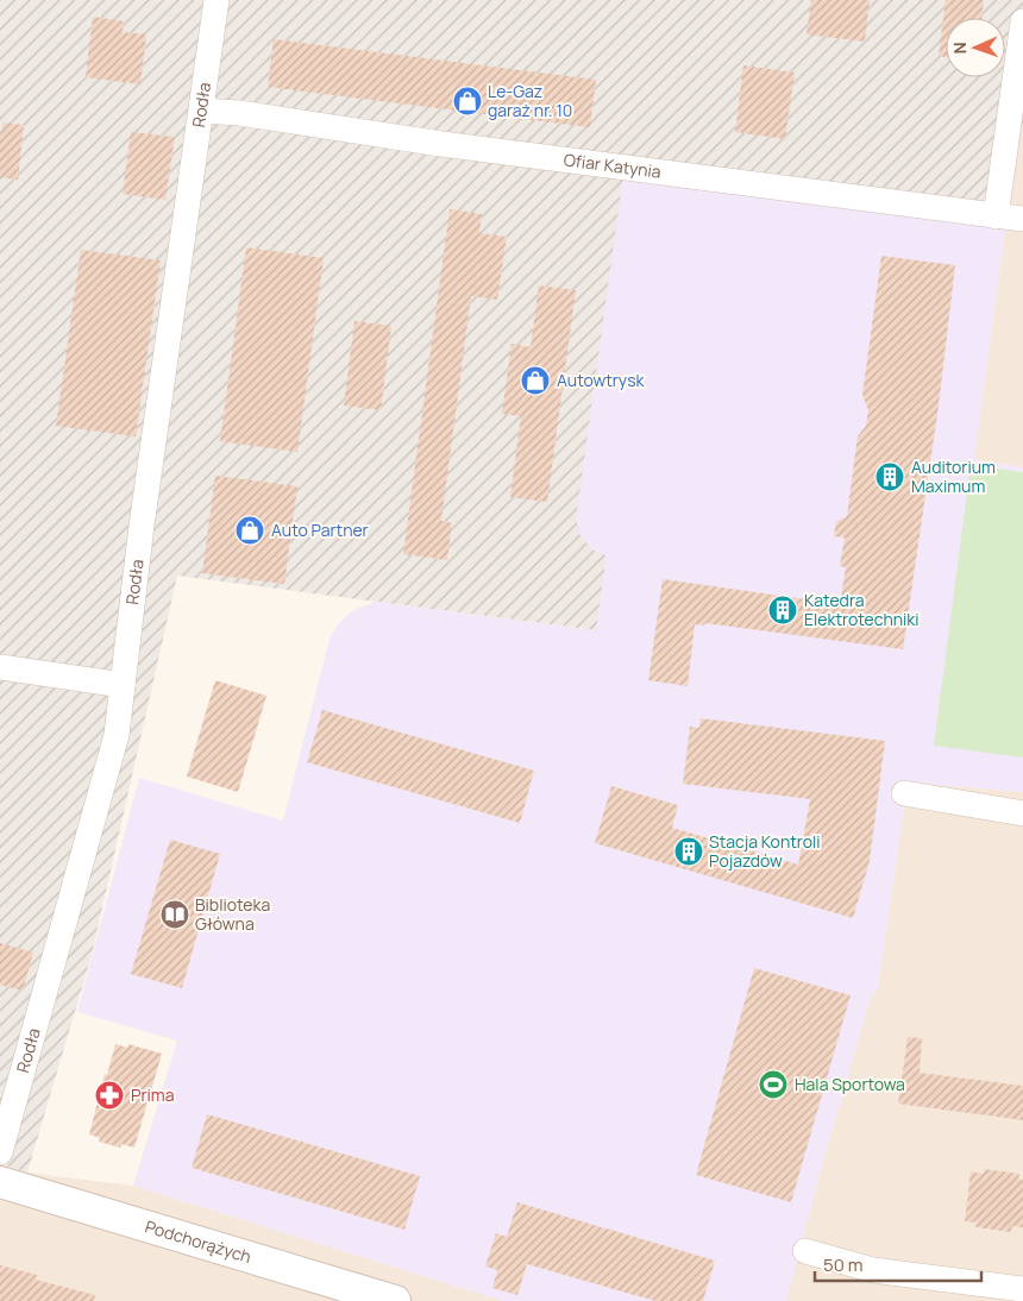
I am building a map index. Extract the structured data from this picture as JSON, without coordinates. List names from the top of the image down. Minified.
{"streets":{"street":["Rodła","Ofiar Katynia","Podchorążych"]},"crossings":[["Rodła","Ofiar Katynia"]],"places":{"shop":["Le-Gaz garaż nr. 10","Autowtrysk","Auto Partner"],"building":["Auditorium Maximum","Katedra Elektrotechniki","Stacja Kontroli Pojazdów"],"library":["Biblioteka Główna"],"sports":["Hala Sportowa"],"pharmacy":["Prima"]},"scale_bar":"50 m","north":"left"}
